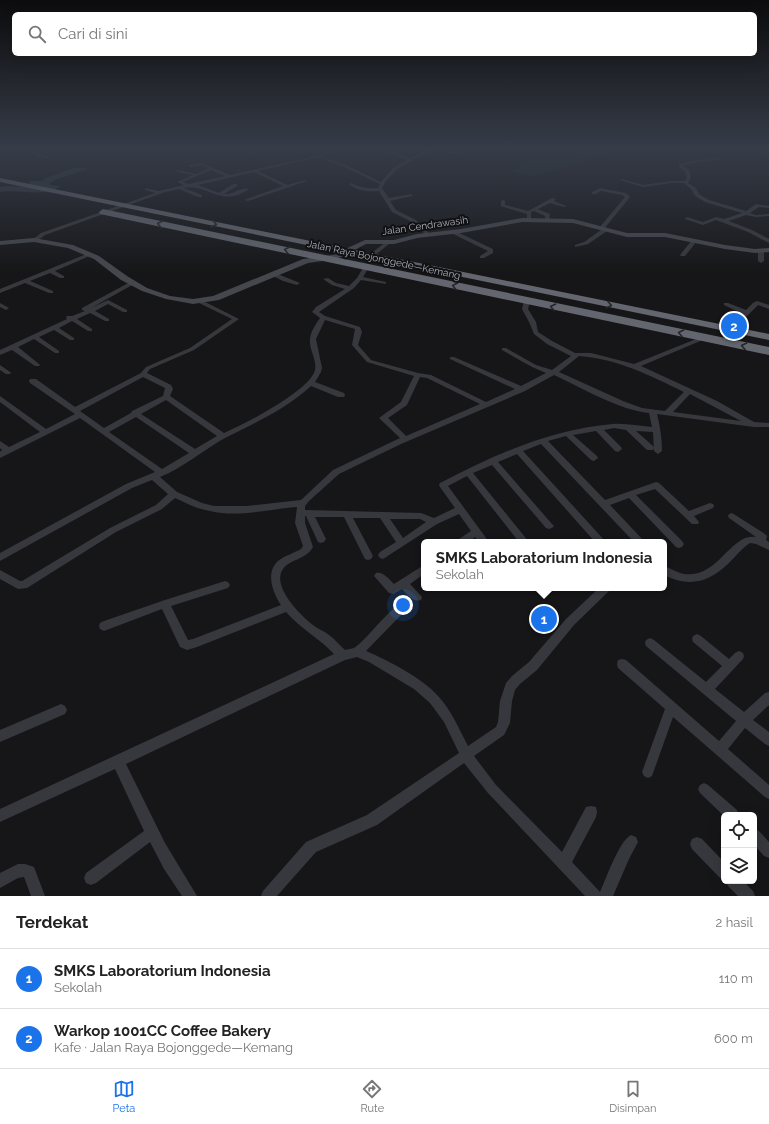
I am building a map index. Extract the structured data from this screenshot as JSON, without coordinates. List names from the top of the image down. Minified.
{"streets":{"highway":["Jalan Raya Bojonggede—Kemang"],"street":["Jalan Cendrawasih"]},"crossings":[["Jalan Cendrawasih","Jalan Raya Bojonggede—Kemang"]],"page":{"search":"Cari di sini","pins":["2","1"],"popup":["SMKS Laboratorium Indonesia","Sekolah"],"heading":["Terdekat","2 hasil"],"list":[{"mark":"1","name":"SMKS Laboratorium Indonesia","note":"Sekolah","value":"110 m"},{"mark":"2","name":"Warkop 1001CC Coffee Bakery","note":"Kafe · Jalan Raya Bojonggede—Kemang","value":"600 m"}],"nav":["Peta","Rute","Disimpan"]}}
